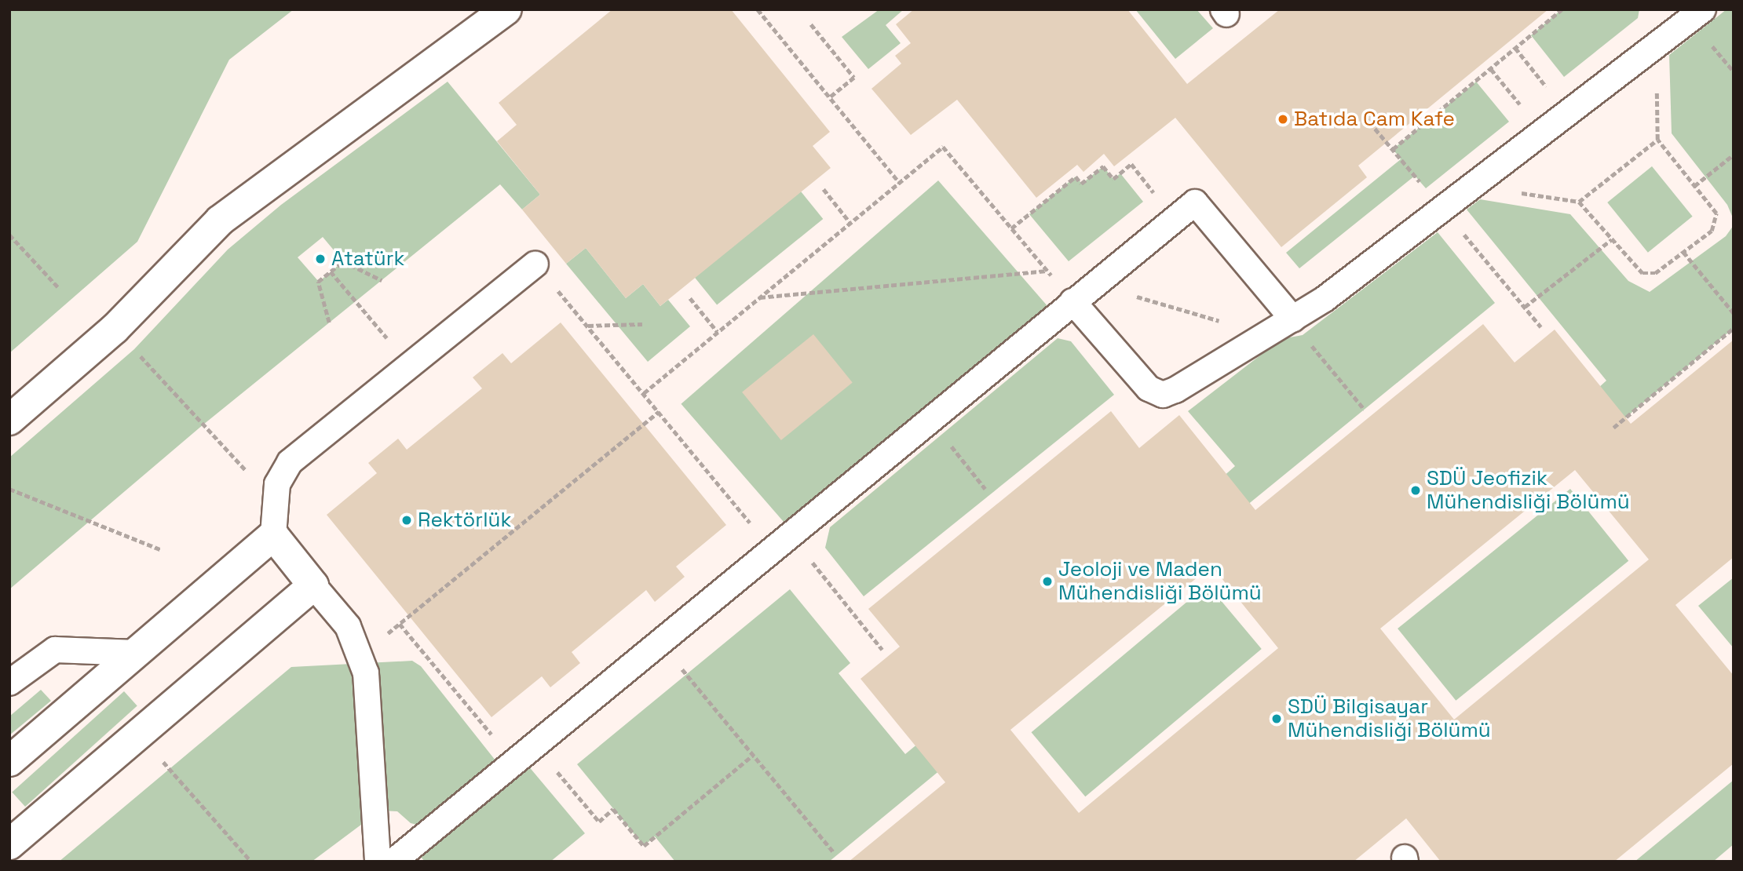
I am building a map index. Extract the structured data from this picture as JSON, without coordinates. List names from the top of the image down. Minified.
{"places":["Batıda Cam Kafe","Atatürk","SDÜ Jeofizik Mühendisliği Bölümü","Rektörlük","Jeoloji ve Maden Mühendisliği Bölümü","SDÜ Bilgisayar Mühendisliği Bölümü"]}
